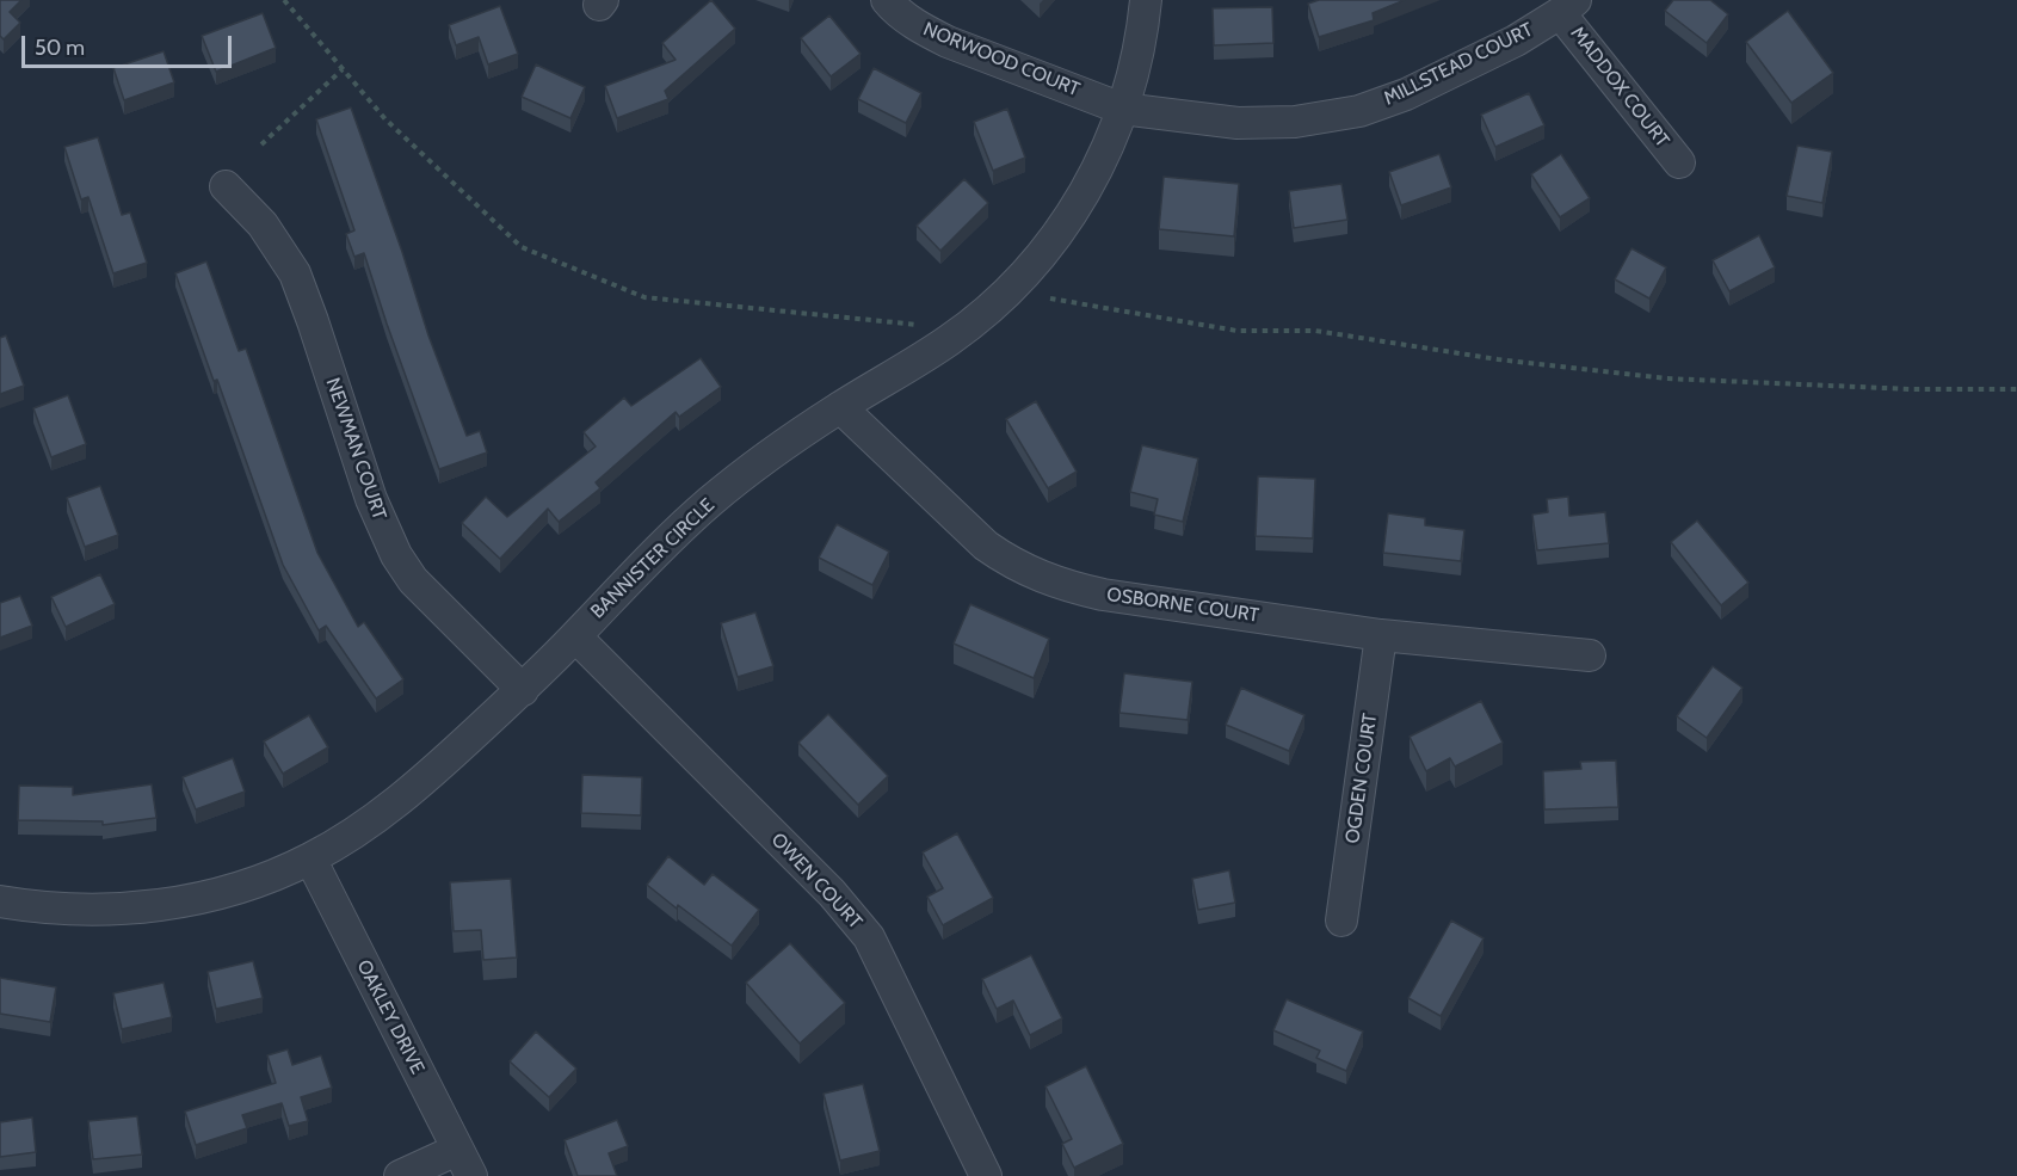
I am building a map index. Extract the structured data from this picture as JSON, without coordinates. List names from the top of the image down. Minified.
{"streets":{"street":["NORWOOD COURT","MILLSTEAD COURT","MADDOX COURT","NEWMAN COURT","BANNISTER CIRCLE","OSBORNE COURT","OGDEN COURT","OWEN COURT","OAKLEY DRIVE"]},"crossings":[["NORWOOD COURT","MILLSTEAD COURT"],["NORWOOD COURT","BANNISTER CIRCLE"],["MILLSTEAD COURT","MADDOX COURT"],["MILLSTEAD COURT","BANNISTER CIRCLE"],["NEWMAN COURT","BANNISTER CIRCLE"],["BANNISTER CIRCLE","OSBORNE COURT"],["BANNISTER CIRCLE","OWEN COURT"],["BANNISTER CIRCLE","OAKLEY DRIVE"],["OSBORNE COURT","OGDEN COURT"]],"scale_bar":"50 m"}
